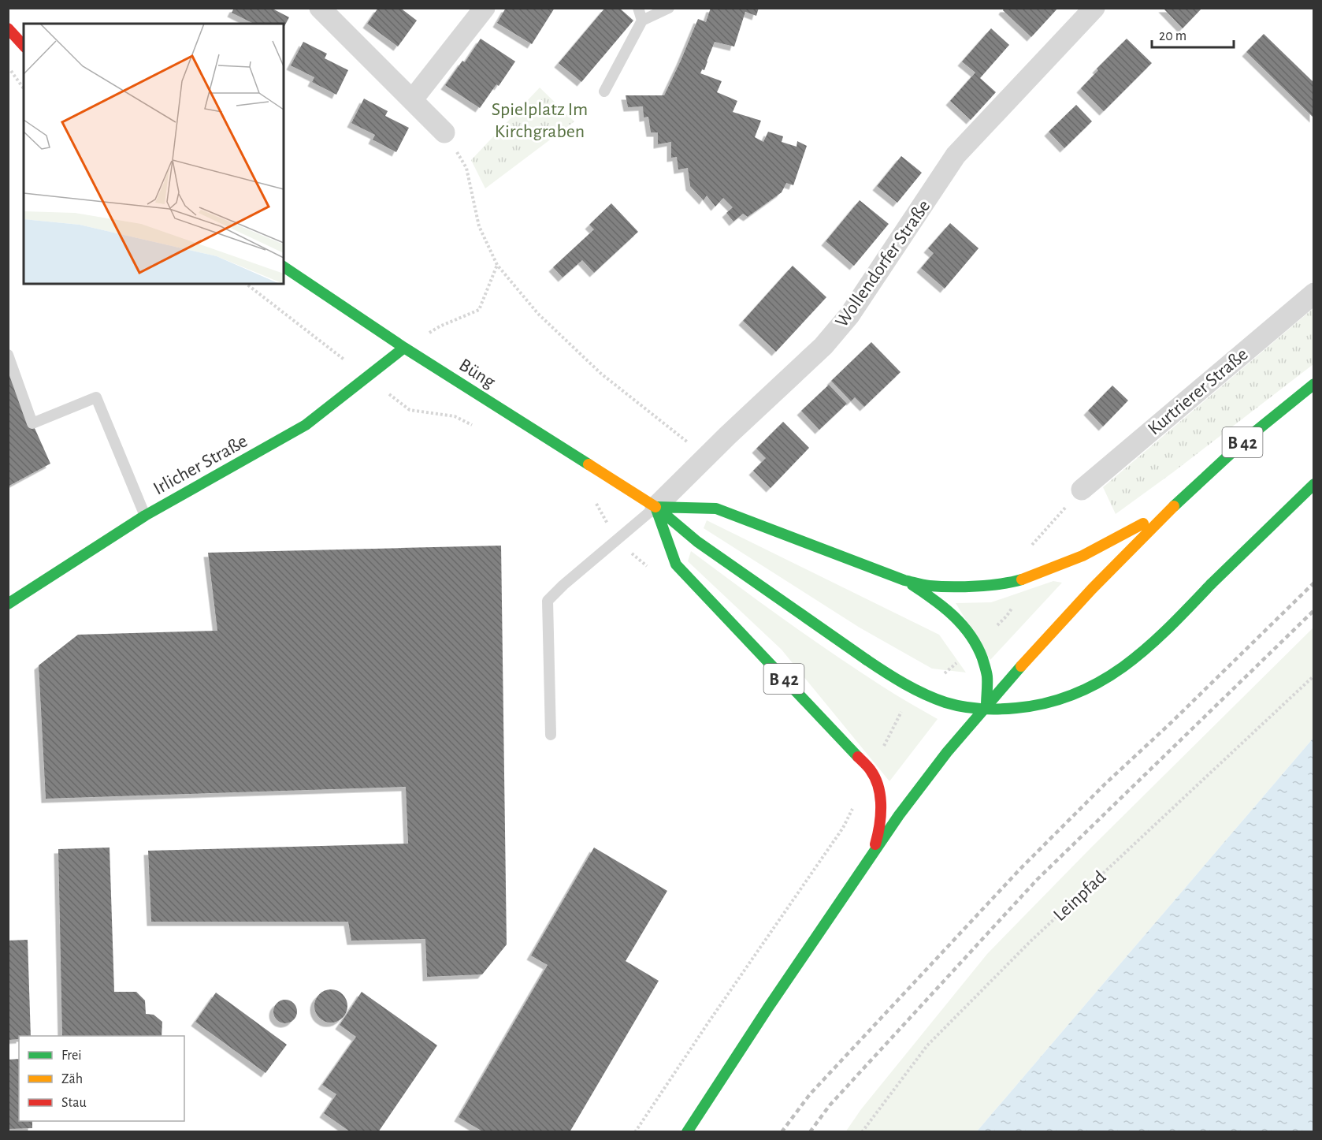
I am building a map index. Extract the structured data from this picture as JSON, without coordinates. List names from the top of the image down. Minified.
{"streets":{"main road":["Büng","B 42","Irlicher Straße"],"street":["Wollendorfer Straße","Kurtrierer Straße"],"path":["Leinpfad"]},"crossings":[["Wollendorfer Straße","Büng"],["Wollendorfer Straße","B 42"],["Büng","B 42"],["Büng","Irlicher Straße"]],"parks":["Spielplatz Im Kirchgraben"],"legend":["Frei","Zäh","Stau"],"scale_bar":"20 m"}
